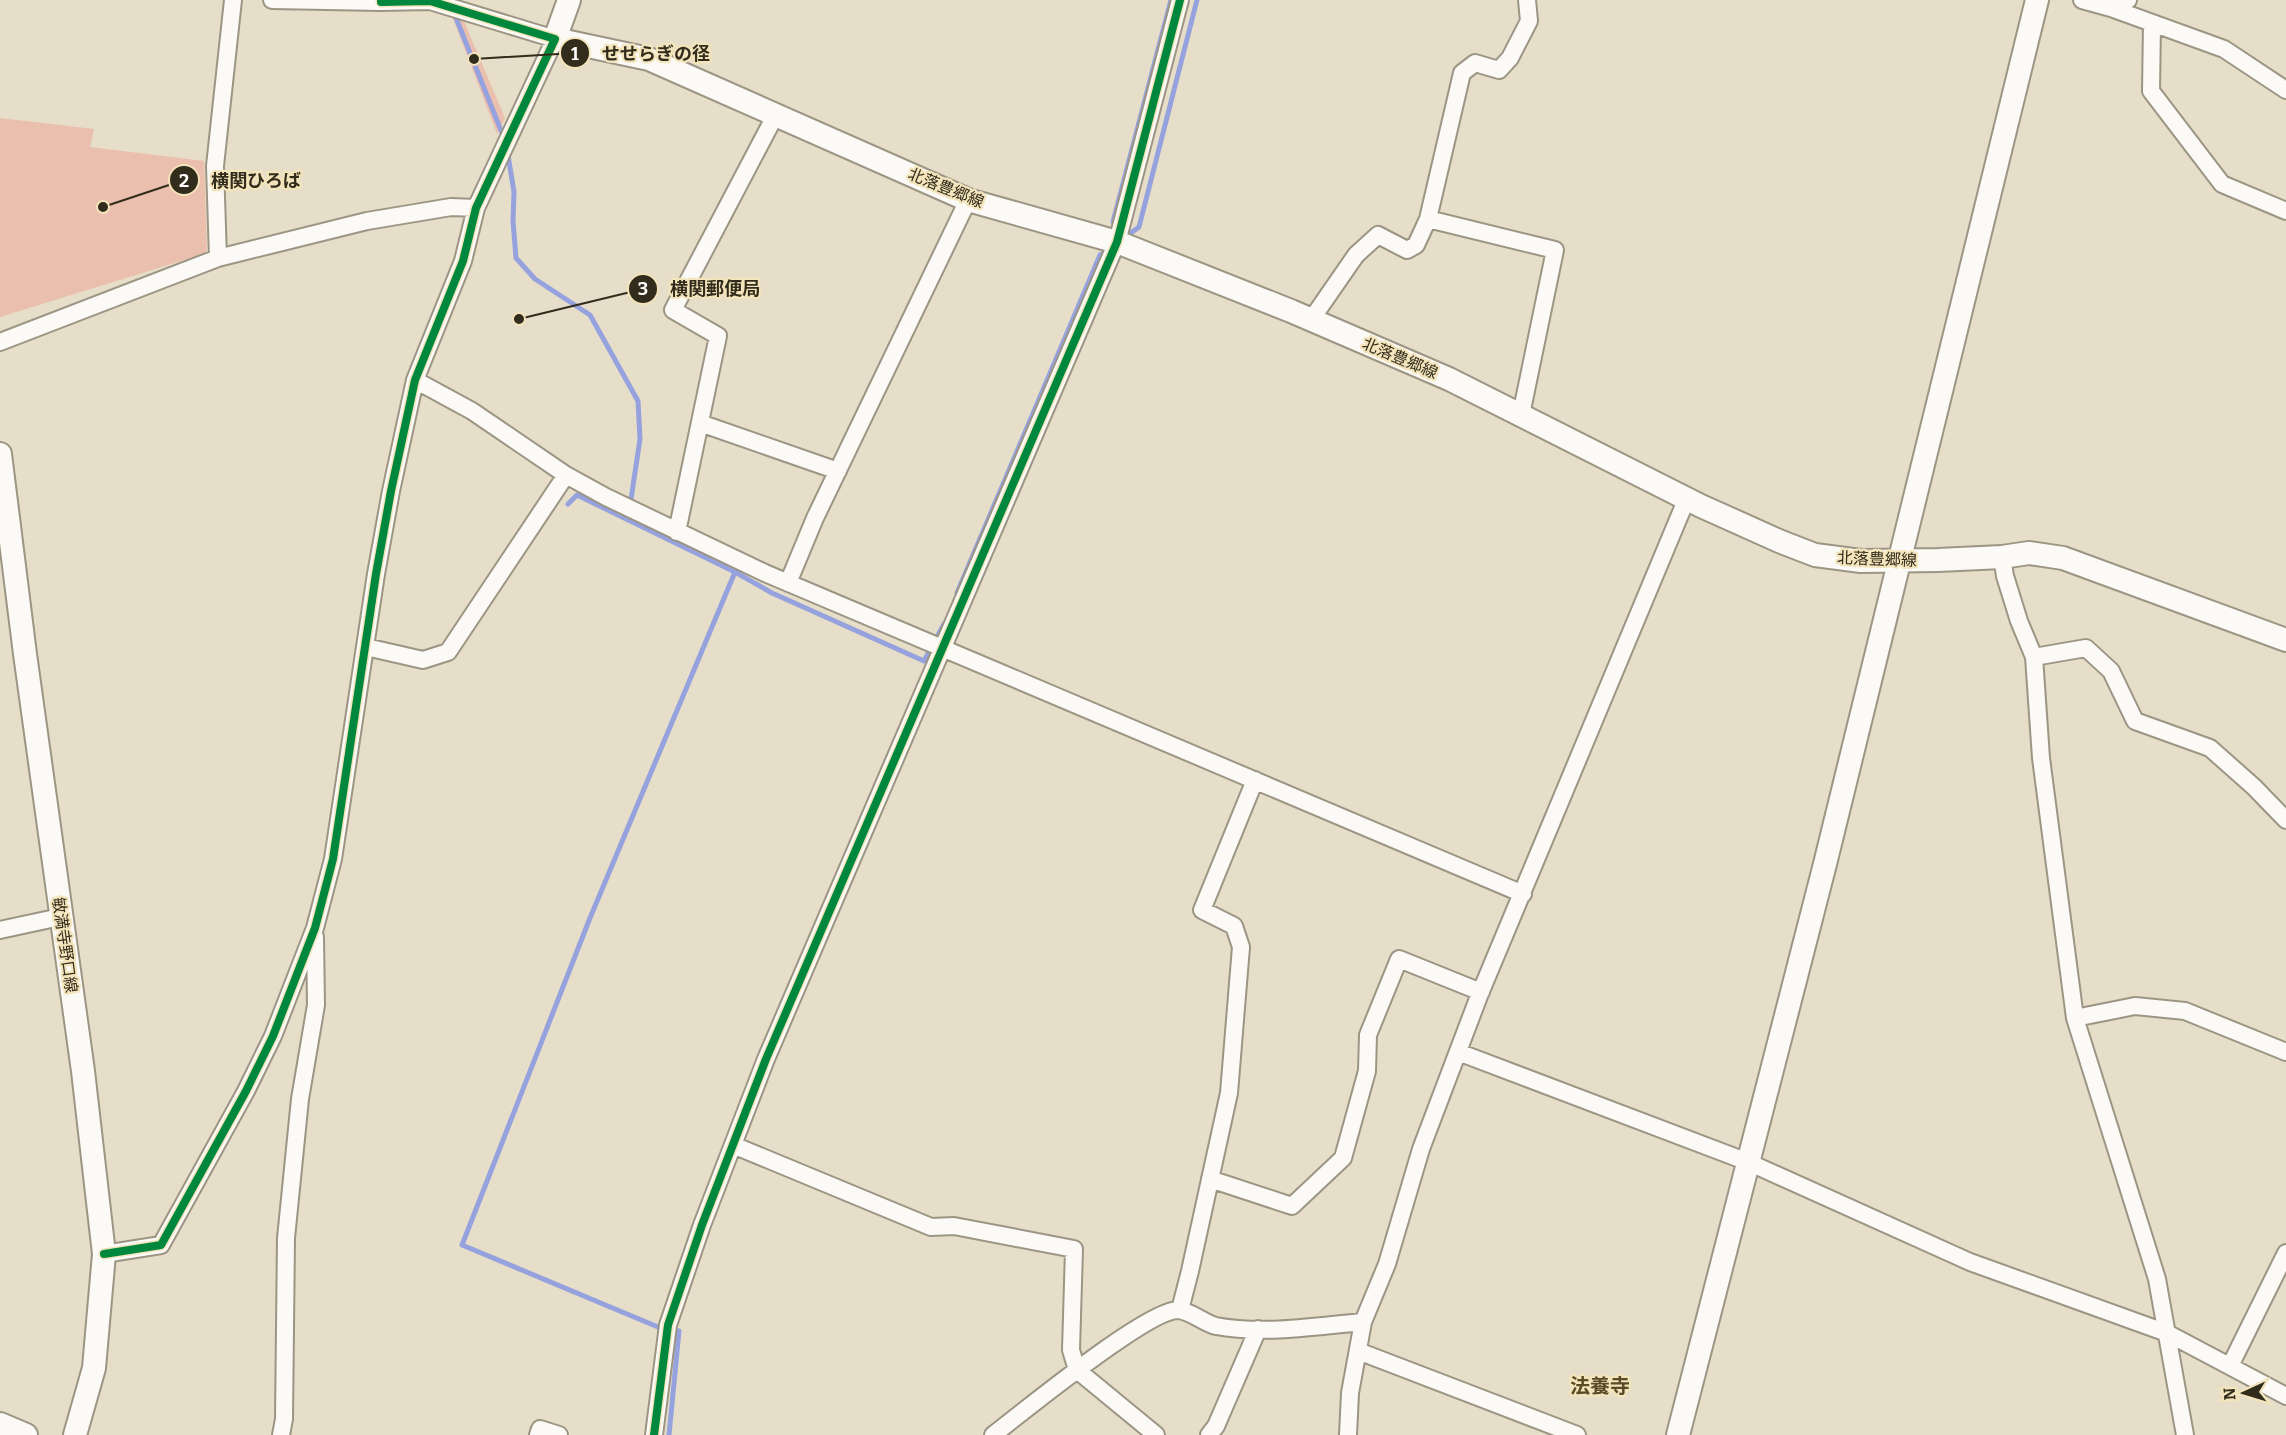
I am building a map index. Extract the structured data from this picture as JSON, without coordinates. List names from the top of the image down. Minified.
{"streets":{"main road":["北落豊郷線","敏満寺野口線"]},"districts":["法養寺"],"places":["せせらぎの径","横関ひろば","横関郵便局"],"north":"left"}
